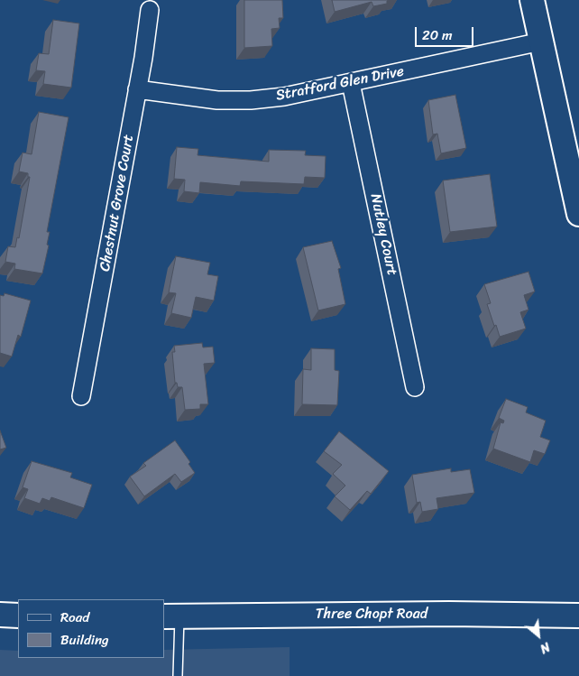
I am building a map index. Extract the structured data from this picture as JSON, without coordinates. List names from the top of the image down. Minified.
{"streets":{"main road":["Three Chopt Road"],"street":["Stratford Glen Drive","Chestnut Grove Court","Nutley Court"]},"crossings":[["Stratford Glen Drive","Chestnut Grove Court"],["Stratford Glen Drive","Nutley Court"]],"legend":["Road","Building"],"scale_bar":"20 m","north":"bottom right"}
